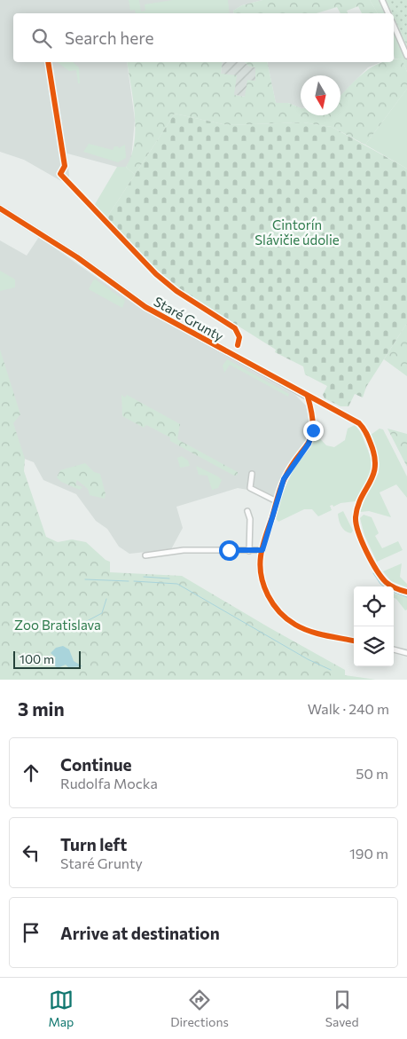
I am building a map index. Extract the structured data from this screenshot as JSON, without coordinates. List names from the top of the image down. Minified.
{"streets":{"street":["Staré Grunty"]},"parks":["Cintorín Slávičie údolie","Zoo Bratislava"],"scale_bar":"100 m","north":"bottom","page":{"search":"Search here","scale":"100 m","heading":["3 min","Walk · 240 m"],"list":[["Continue","Rudolfa Mocka","50 m"],["Turn left","Staré Grunty","190 m"],"Arrive at destination"],"nav":["Map","Directions","Saved"]}}
